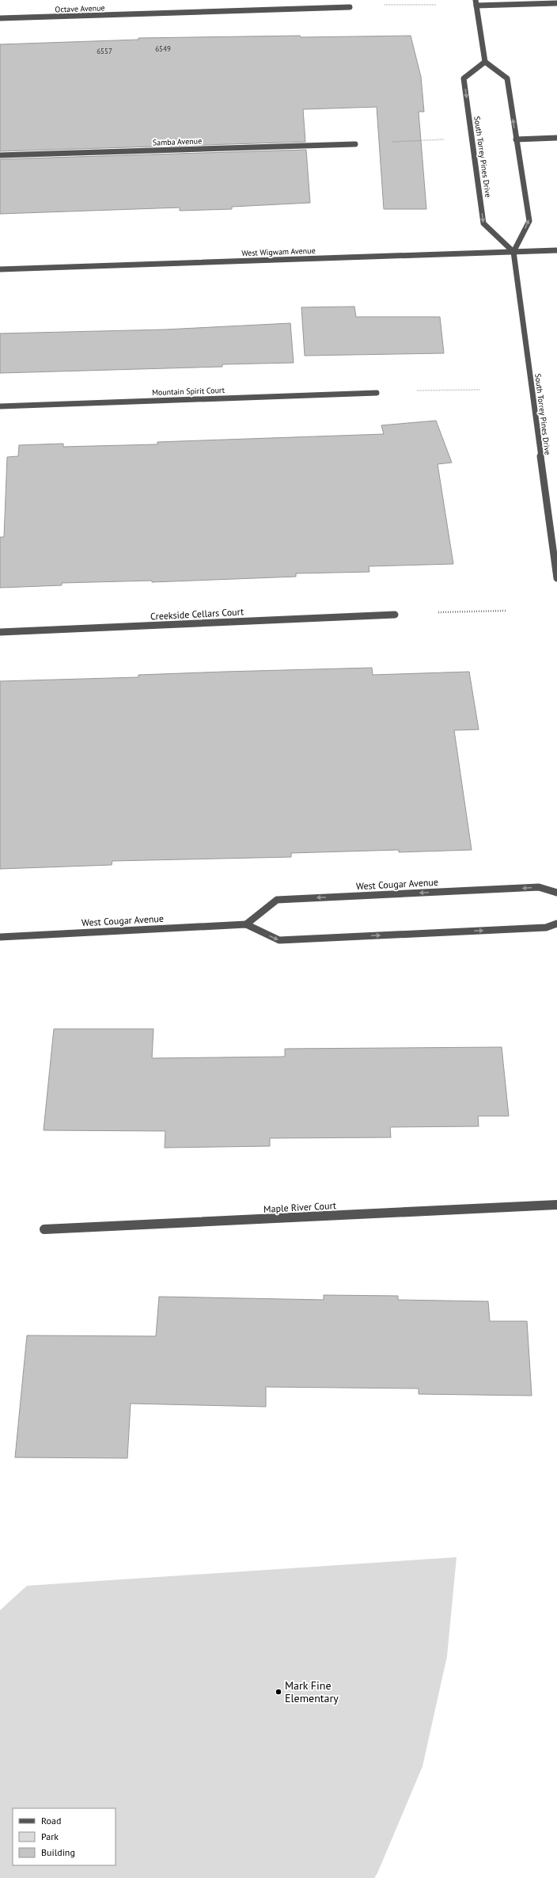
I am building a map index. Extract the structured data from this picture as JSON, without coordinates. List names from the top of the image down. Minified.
{"streets":{"street":["Octave Avenue","Samba Avenue","South Torrey Pines Drive","West Wigwam Avenue","Mountain Spirit Court","Creekside Cellars Court","West Cougar Avenue","Maple River Court"]},"crossings":[["South Torrey Pines Drive","West Wigwam Avenue"]],"places":["Mark Fine Elementary"],"house_numbers":["6549","6557"],"legend":["Road","Park","Building"]}
